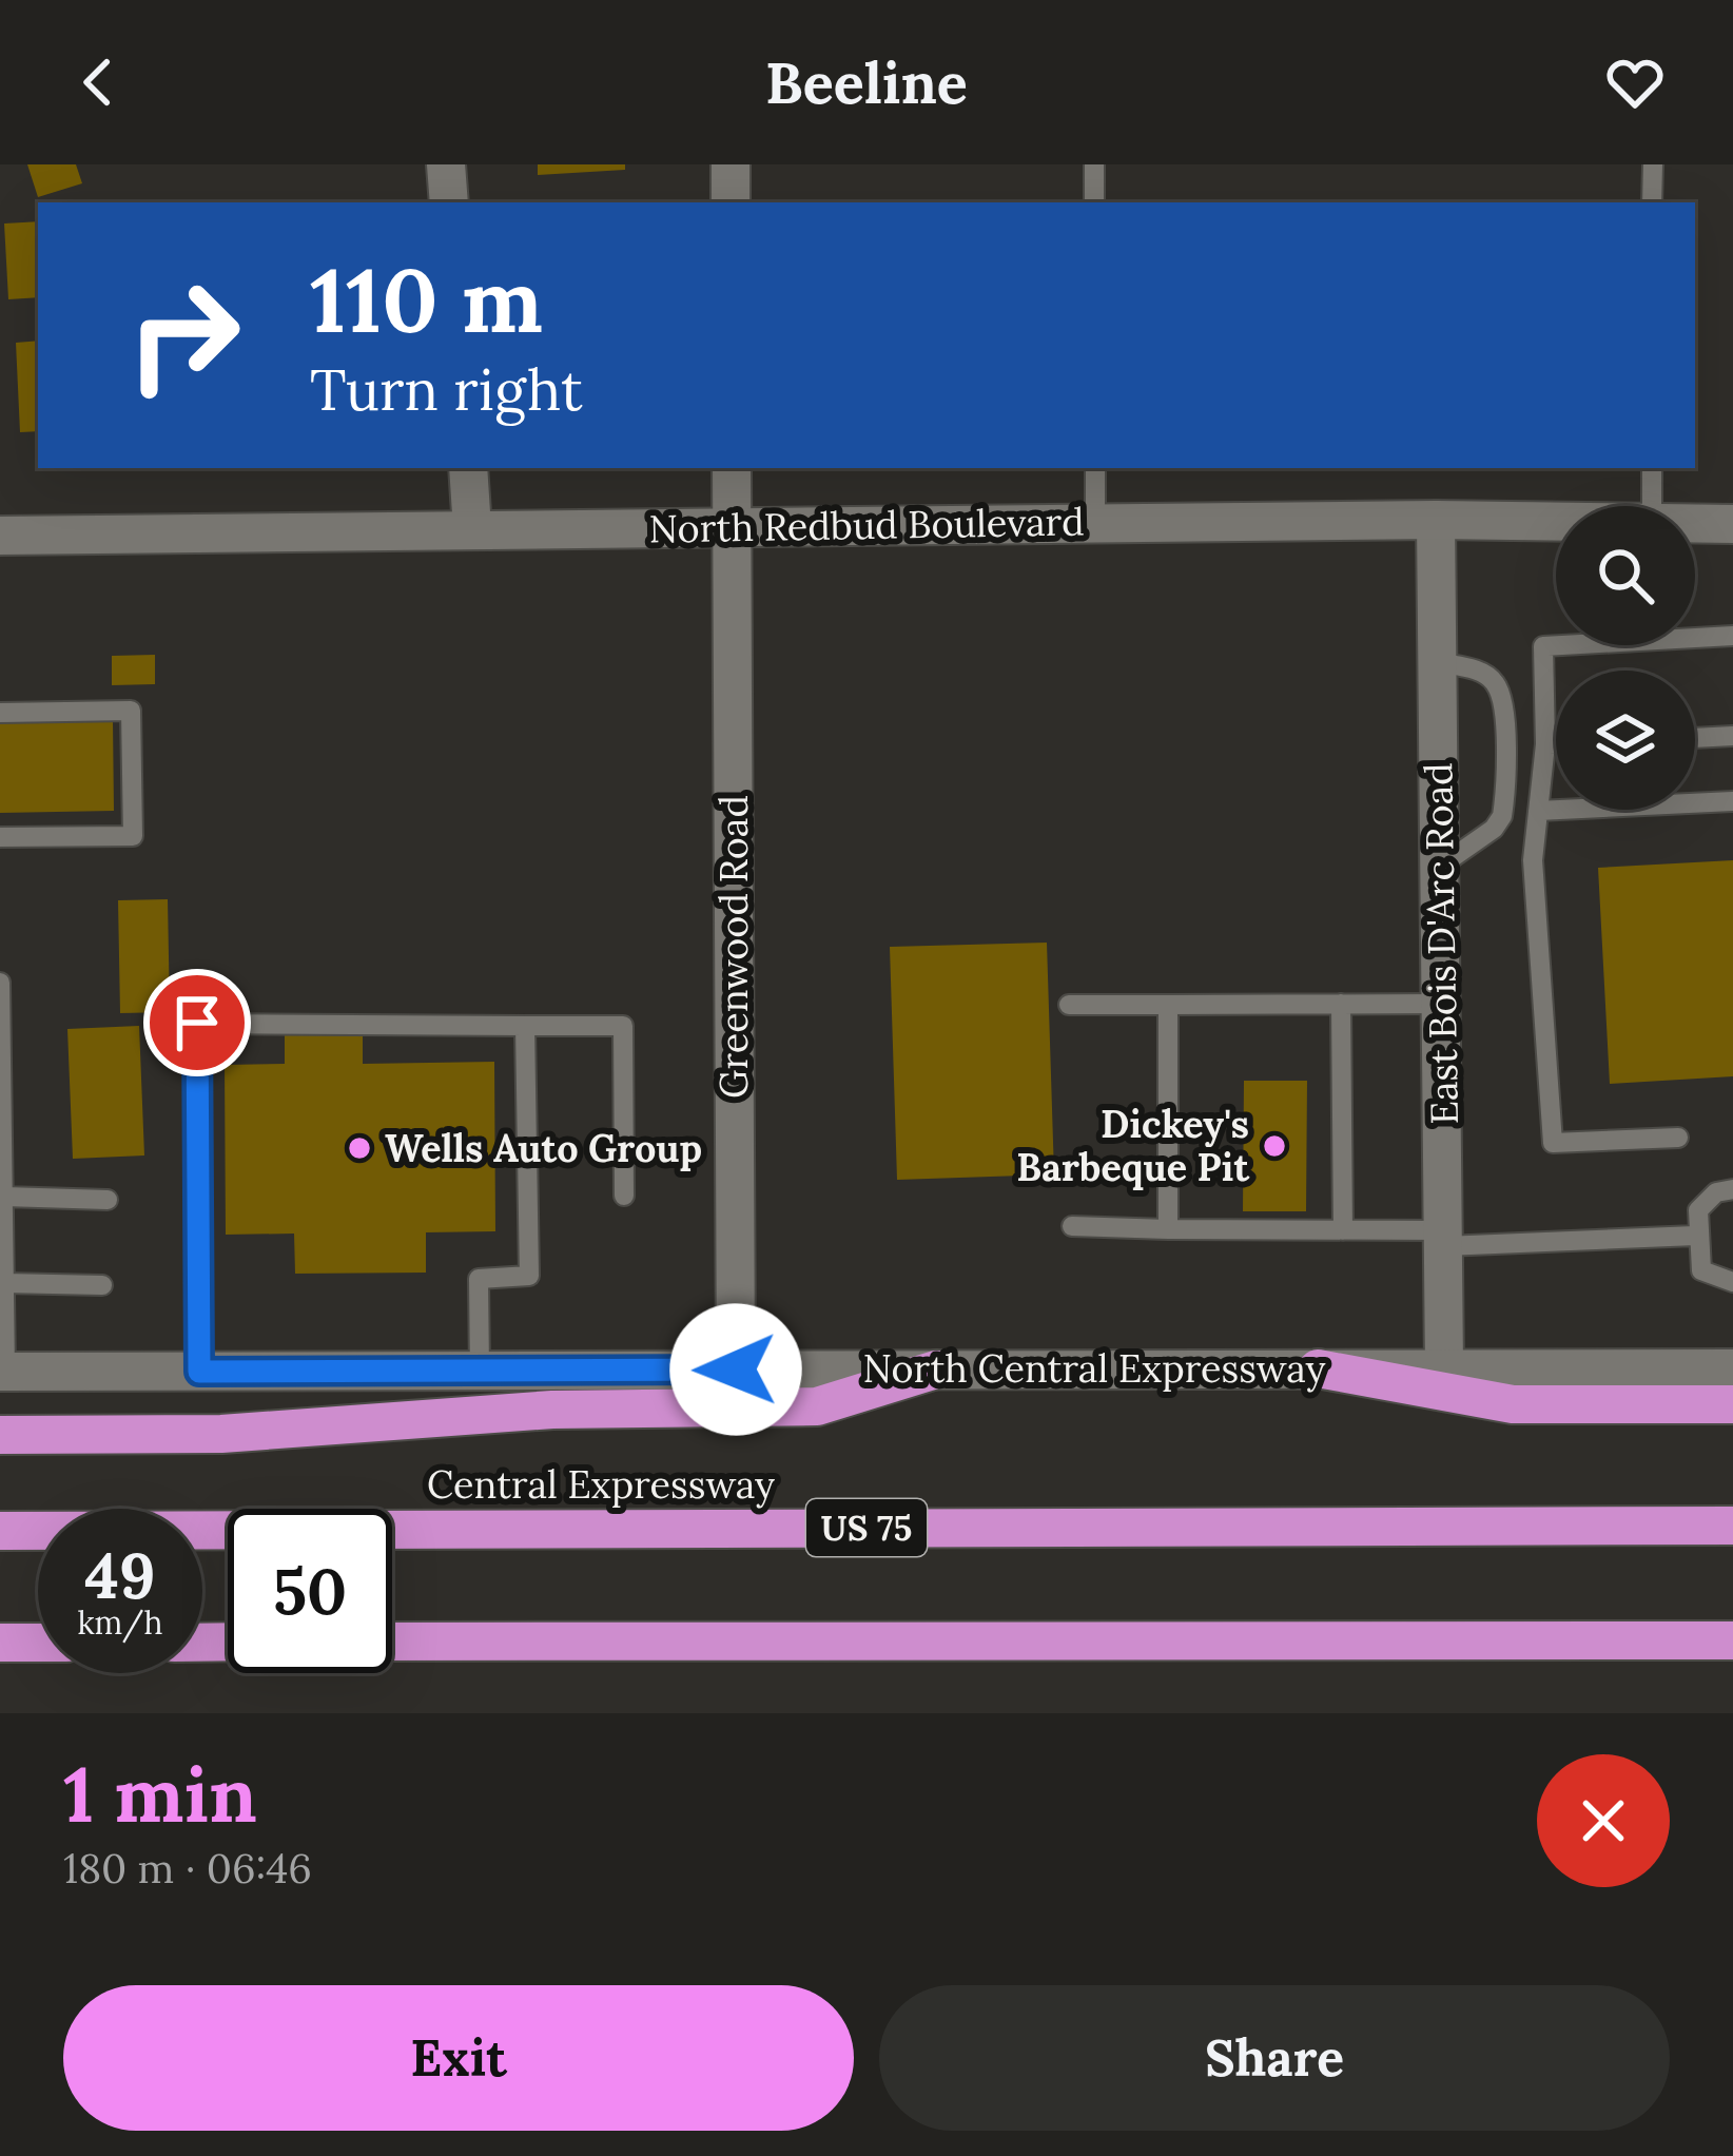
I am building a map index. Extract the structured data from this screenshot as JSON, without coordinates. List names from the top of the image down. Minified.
{"streets":{"highway":["Central Expressway","US 75"],"street":["North Redbud Boulevard","East Bois D'Arc Road","Greenwood Road","North Central Expressway"]},"crossings":[["North Redbud Boulevard","East Bois D'Arc Road"],["North Redbud Boulevard","Greenwood Road"],["East Bois D'Arc Road","North Central Expressway"],["Greenwood Road","North Central Expressway"]],"places":["Dickey's Barbeque Pit","Wells Auto Group"],"page":{"header":"Beeline","turn":["110 m","Turn right"],"speed":"49 km/h","limit":"50","heading":["1 min","180 m · 06:46"],"buttons":["Exit","Share"]}}
